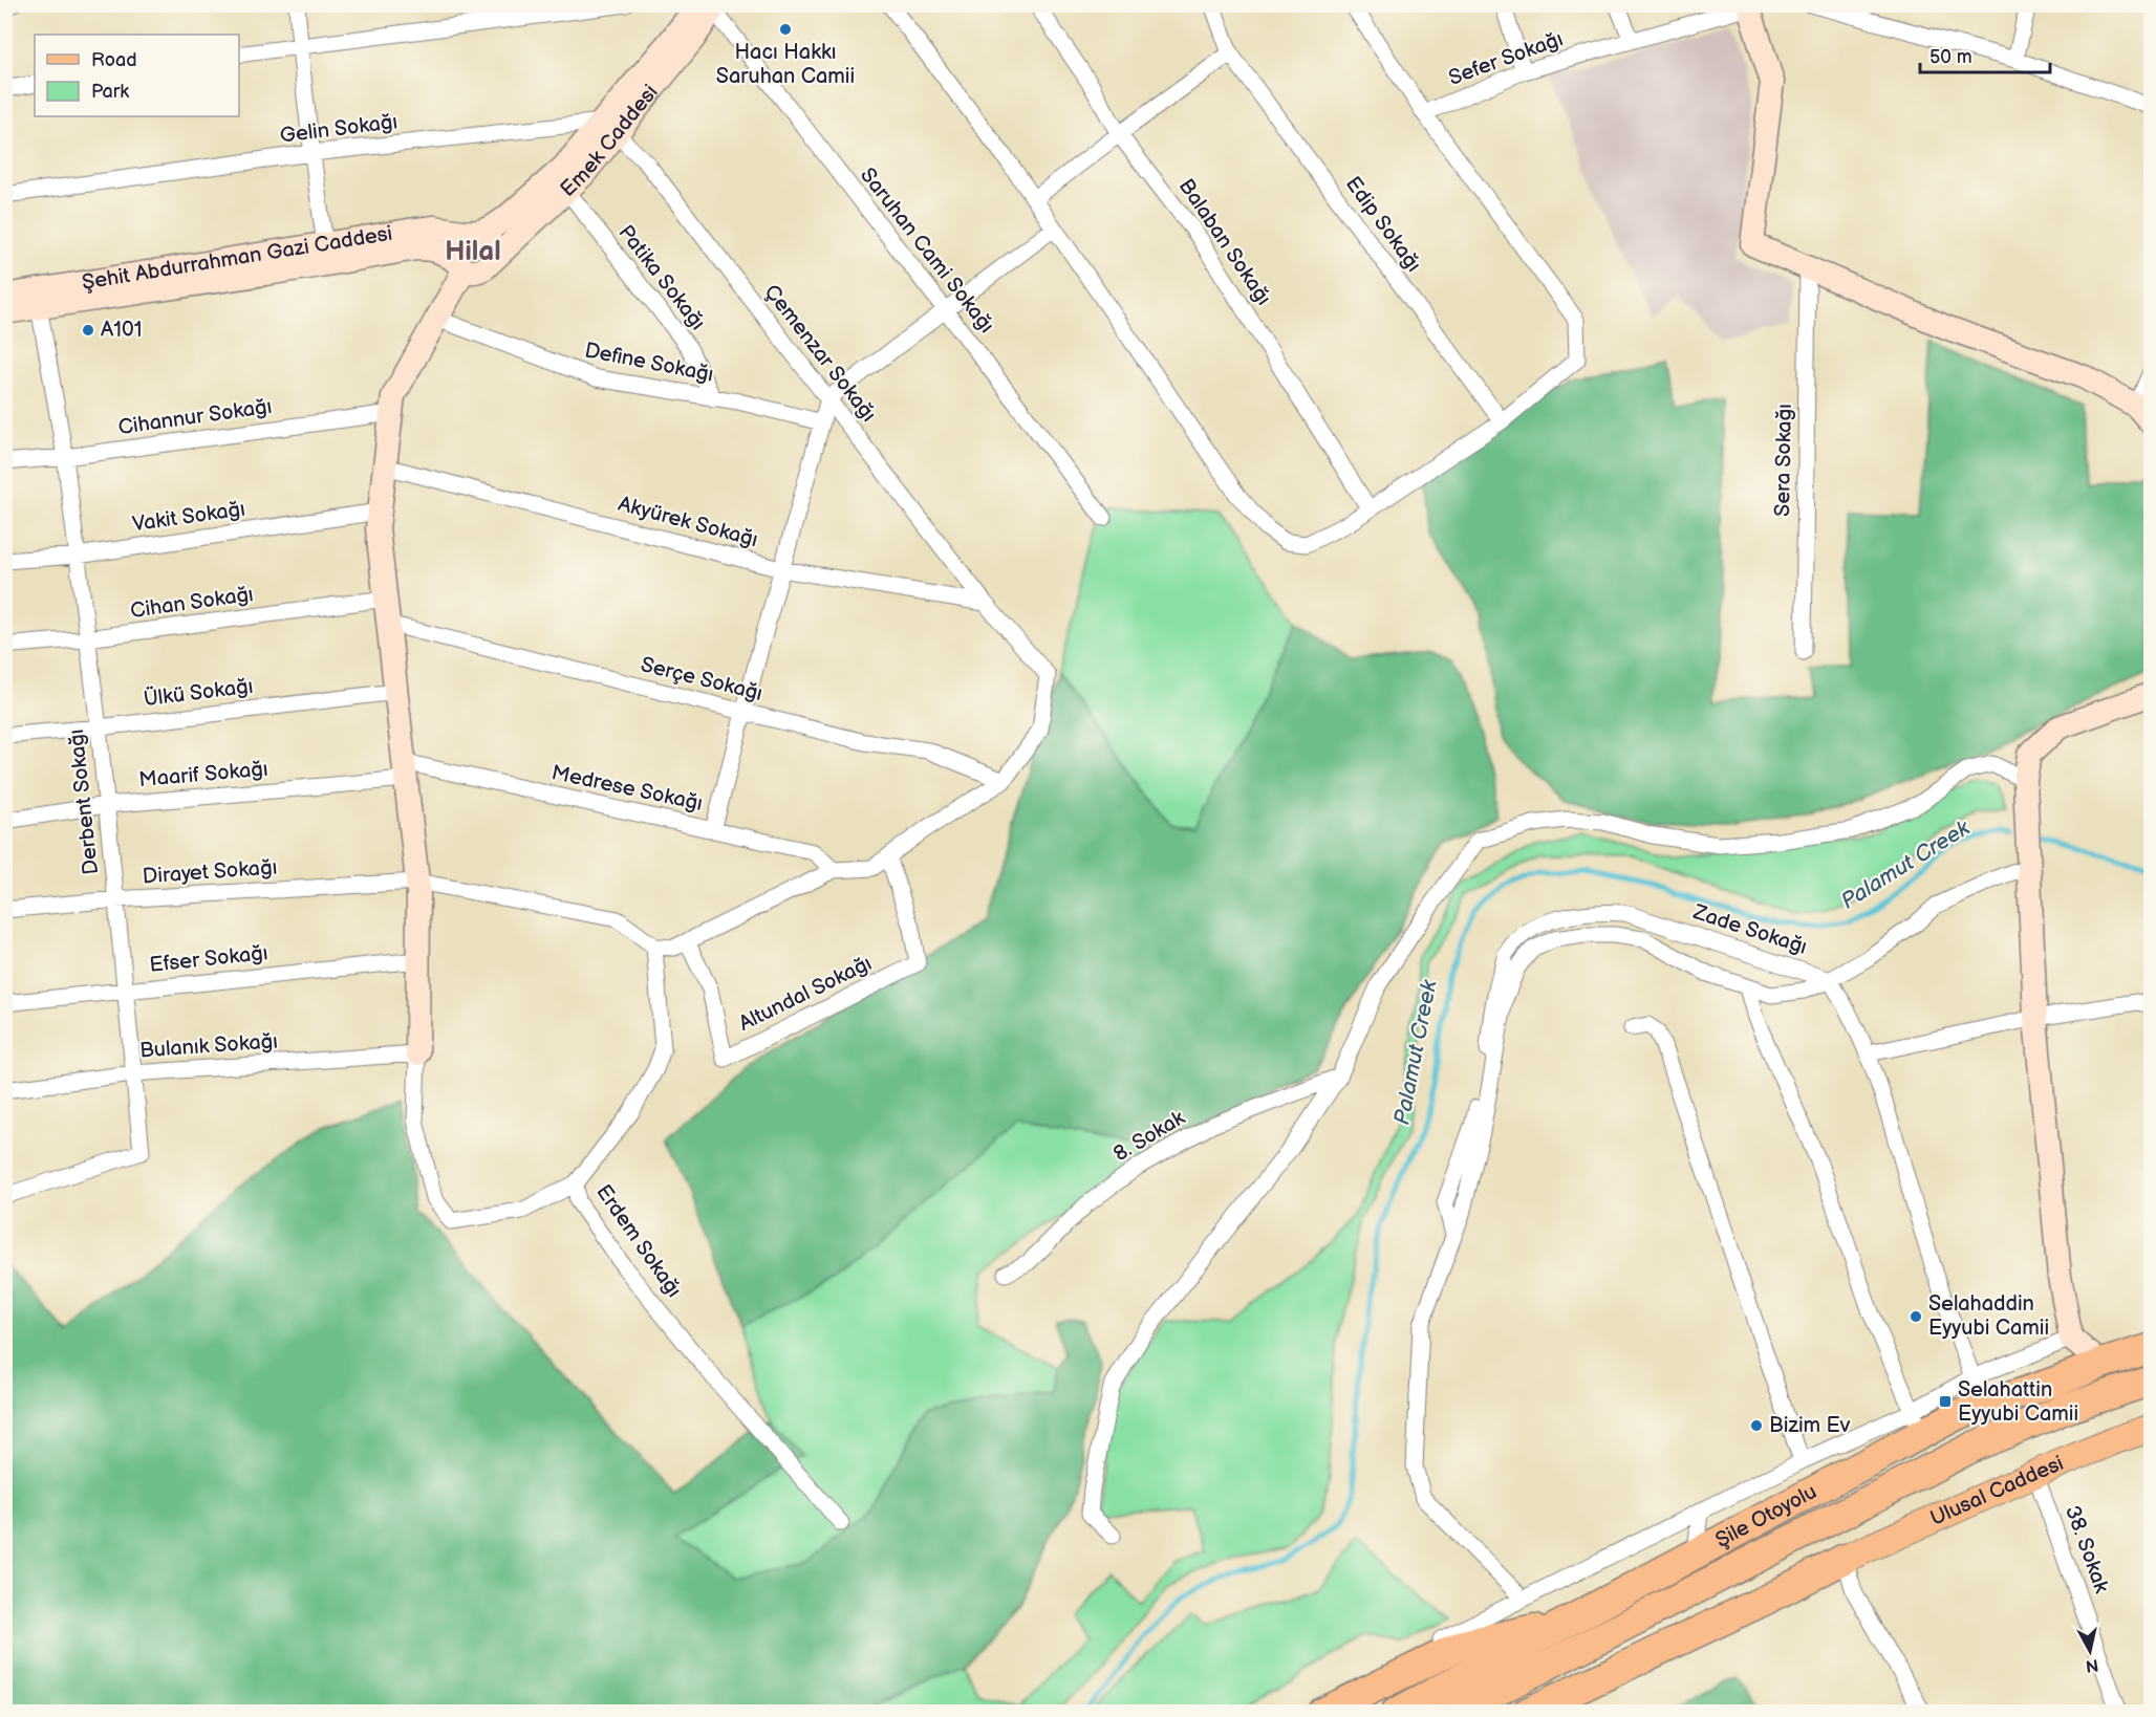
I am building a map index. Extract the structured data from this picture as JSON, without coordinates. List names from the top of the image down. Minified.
{"streets":{"highway":["Şile Otoyolu"],"main road":["Ulusal Caddesi"],"street":["Sefer Sokağı","Gelin Sokağı","Emek Caddesi","Edip Sokağı","Balaban Sokağı","Saruhan Cami Sokağı","Şehit Abdurrahman Gazi Caddesi","Patika Sokağı","Çemenzar Sokağı","Define Sokağı","Cihannur Sokağı","Sera Sokağı","Vakit Sokağı","Akyürek Sokağı","Cihan Sokağı","Serçe Sokağı","Ülkü Sokağı","Maarif Sokağı","Medrese Sokağı","Derbent Sokağı","Dirayet Sokağı","Zade Sokağı","Efser Sokağı","Altundal Sokağı","Bulanık Sokağı","8. Sokak","Erdem Sokağı","38. Sokak"]},"crossings":[["Gelin Sokağı","Emek Caddesi"],["Gelin Sokağı","Çemenzar Sokağı"],["Emek Caddesi","Saruhan Cami Sokağı"],["Emek Caddesi","Şehit Abdurrahman Gazi Caddesi"],["Emek Caddesi","Patika Sokağı"],["Emek Caddesi","Çemenzar Sokağı"],["Şehit Abdurrahman Gazi Caddesi","Derbent Sokağı"],["Patika Sokağı","Define Sokağı"],["Çemenzar Sokağı","Akyürek Sokağı"],["Cihannur Sokağı","Derbent Sokağı"],["Vakit Sokağı","Derbent Sokağı"],["Cihan Sokağı","Derbent Sokağı"],["Ülkü Sokağı","Derbent Sokağı"],["Maarif Sokağı","Medrese Sokağı"],["Maarif Sokağı","Derbent Sokağı"],["Derbent Sokağı","Dirayet Sokağı"],["Derbent Sokağı","Efser Sokağı"],["Derbent Sokağı","Bulanık Sokağı"],["Ulusal Caddesi","38. Sokak"]],"districts":["Hilal"],"water":["Palamut Creek"],"places":{"other":["Hacı Hakkı Saruhan Camii","A101","Selahaddin Eyyubi Camii","Bizim Ev"],"transit":["Selahattin Eyyubi Camii"]},"legend":["Road","Park"],"scale_bar":"50 m","north":"bottom"}
